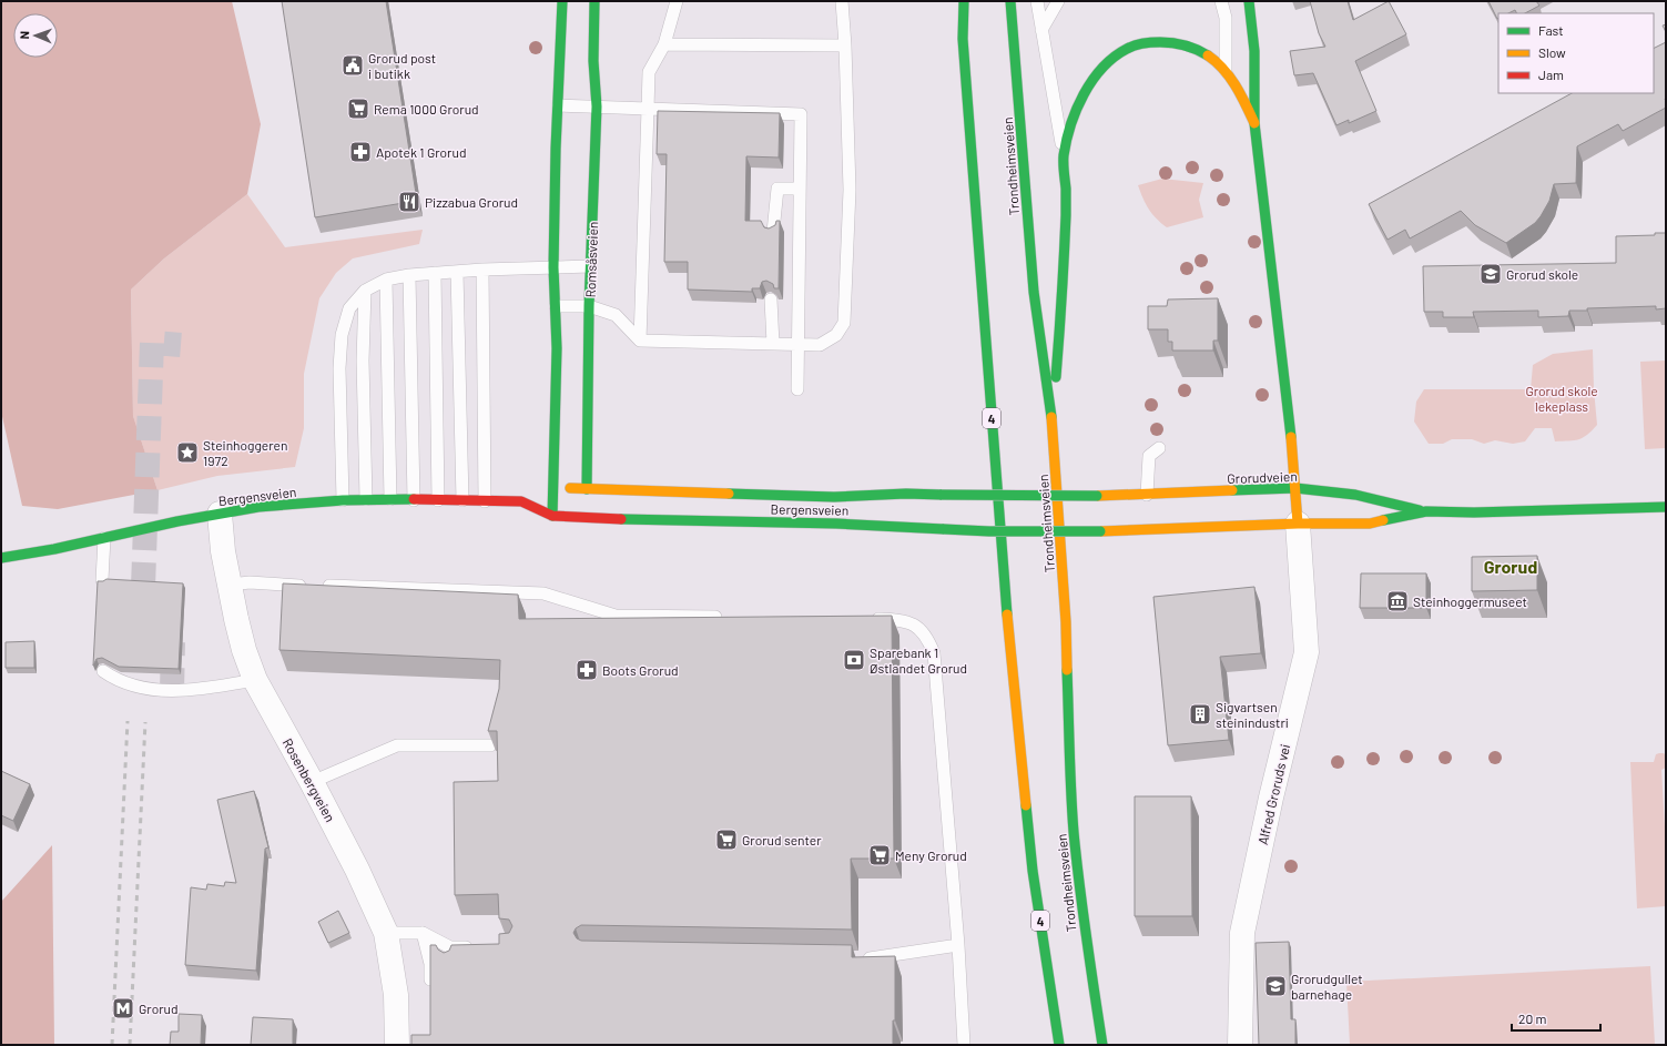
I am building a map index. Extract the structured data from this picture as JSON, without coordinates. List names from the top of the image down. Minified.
{"streets":{"main road":["Trondheimsveien","Romsåsveien","4","Grorudveien","Bergensveien"],"street":["Rosenbergveien","Alfred Groruds vei"]},"crossings":[["Romsåsveien","Bergensveien"],["Grorudveien","Bergensveien"],["Grorudveien","Alfred Groruds vei"],["Bergensveien","Rosenbergveien"]],"districts":["Grorud"],"parks":["Grorud skole lekeplass"],"places":{"public building":["Grorud post i butikk"],"supermarket":["Rema 1000 Grorud","Grorud senter","Meny Grorud"],"pharmacy":["Apotek 1 Grorud","Boots Grorud"],"restaurant":["Pizzabua Grorud"],"school or university":["Grorud skole","Grorudgullet barnehage"],"place":["Steinhoggeren 1972"],"museum":["Steinhoggermuseet"],"bank":["Sparebank 1 Østlandet Grorud"],"building":["Sigvartsen steinindustri"],"metro station":["Grorud"]},"legend":["Fast","Slow","Jam"],"scale_bar":"20 m","north":"left"}
